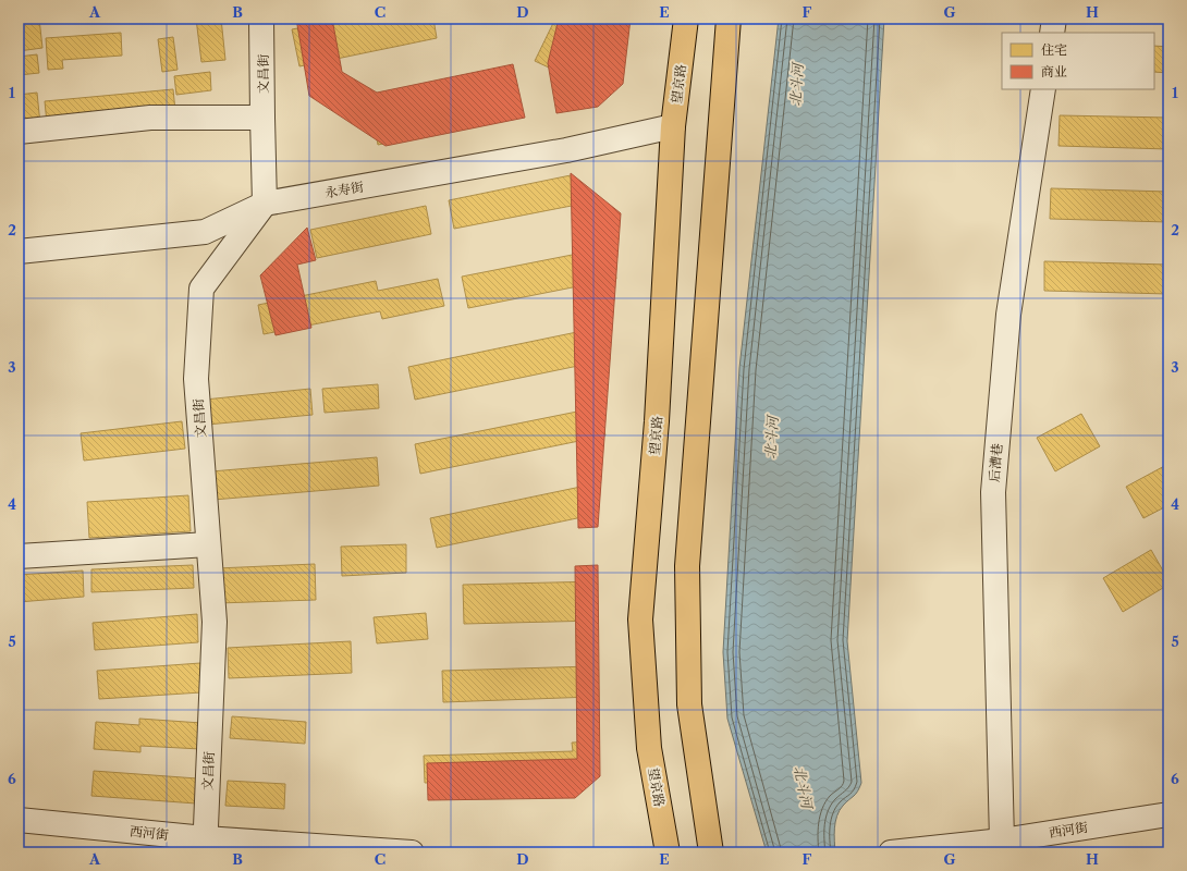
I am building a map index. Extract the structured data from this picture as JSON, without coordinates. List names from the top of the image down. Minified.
{"streets":{"main road":["望京路"],"street":["文昌街","永寿街","后漕巷","西河街"]},"crossings":[["文昌街","永寿街"],["文昌街","西河街"],["望京路","永寿街"],["后漕巷","西河街"]],"water":["北斗河"],"legend":["住宅","商业"],"grid":{"columns":["A","B","C","D","E","F","G","H"],"rows":["1","2","3","4","5","6"]}}
